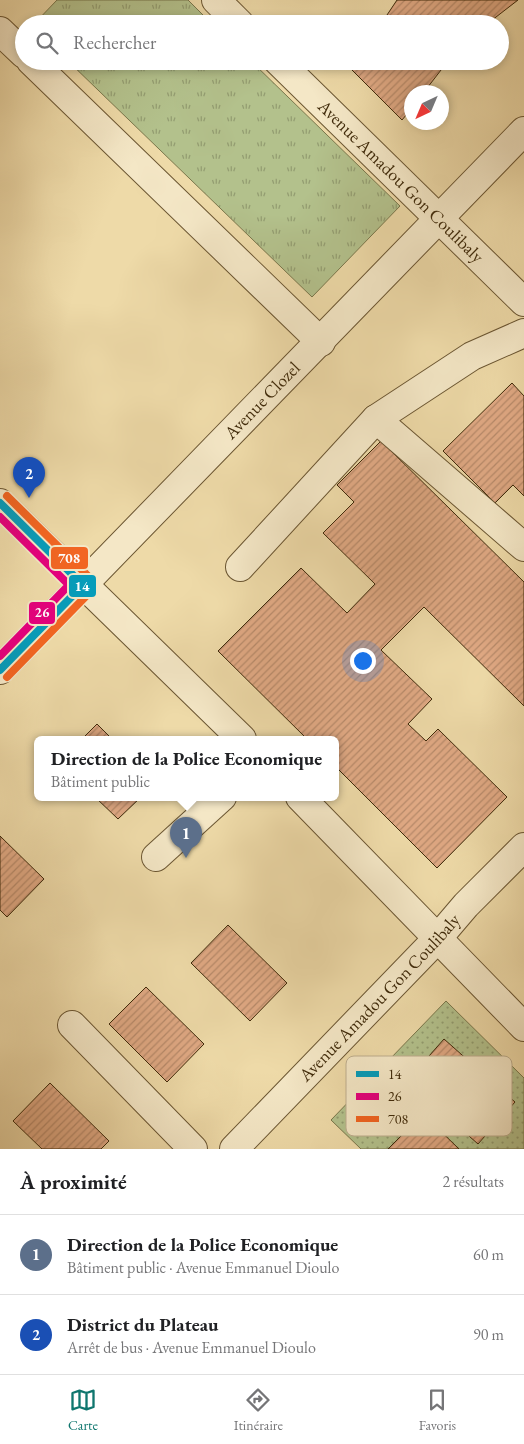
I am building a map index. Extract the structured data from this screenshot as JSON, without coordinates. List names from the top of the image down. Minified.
{"streets":{"street":["Avenue Amadou Gon Coulibaly","Avenue Clozel"]},"crossings":[["Avenue Amadou Gon Coulibaly","Avenue Clozel"]],"lines":["transit line 708","transit line 14","transit line 26"],"legend":["14","26","708"],"north":"bottom left","page":{"search":"Rechercher","pins":["2","1"],"popup":["Direction de la Police Economique","Bâtiment public"],"heading":["À proximité","2 résultats"],"list":[{"mark":"1","name":"Direction de la Police Economique","note":"Bâtiment public · Avenue Emmanuel Dioulo","value":"60 m"},{"mark":"2","name":"District du Plateau","note":"Arrêt de bus · Avenue Emmanuel Dioulo","value":"90 m"}],"nav":["Carte","Itinéraire","Favoris"]}}
